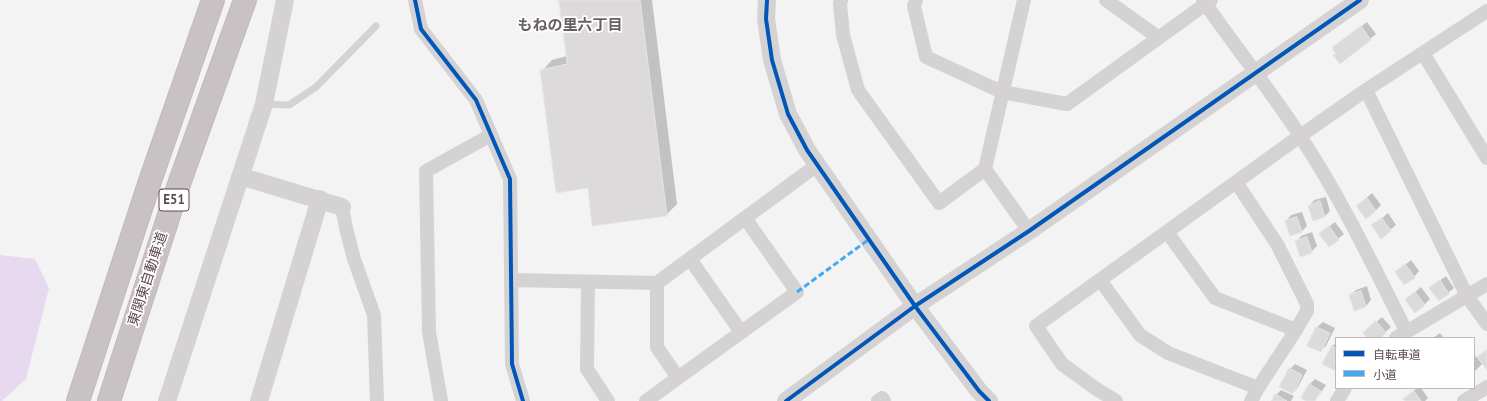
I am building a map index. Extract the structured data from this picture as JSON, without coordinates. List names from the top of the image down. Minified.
{"streets":{"highway":["E51","東関東自動車道"]},"districts":["もねの里六丁目"],"legend":["自転車道","小道"]}
